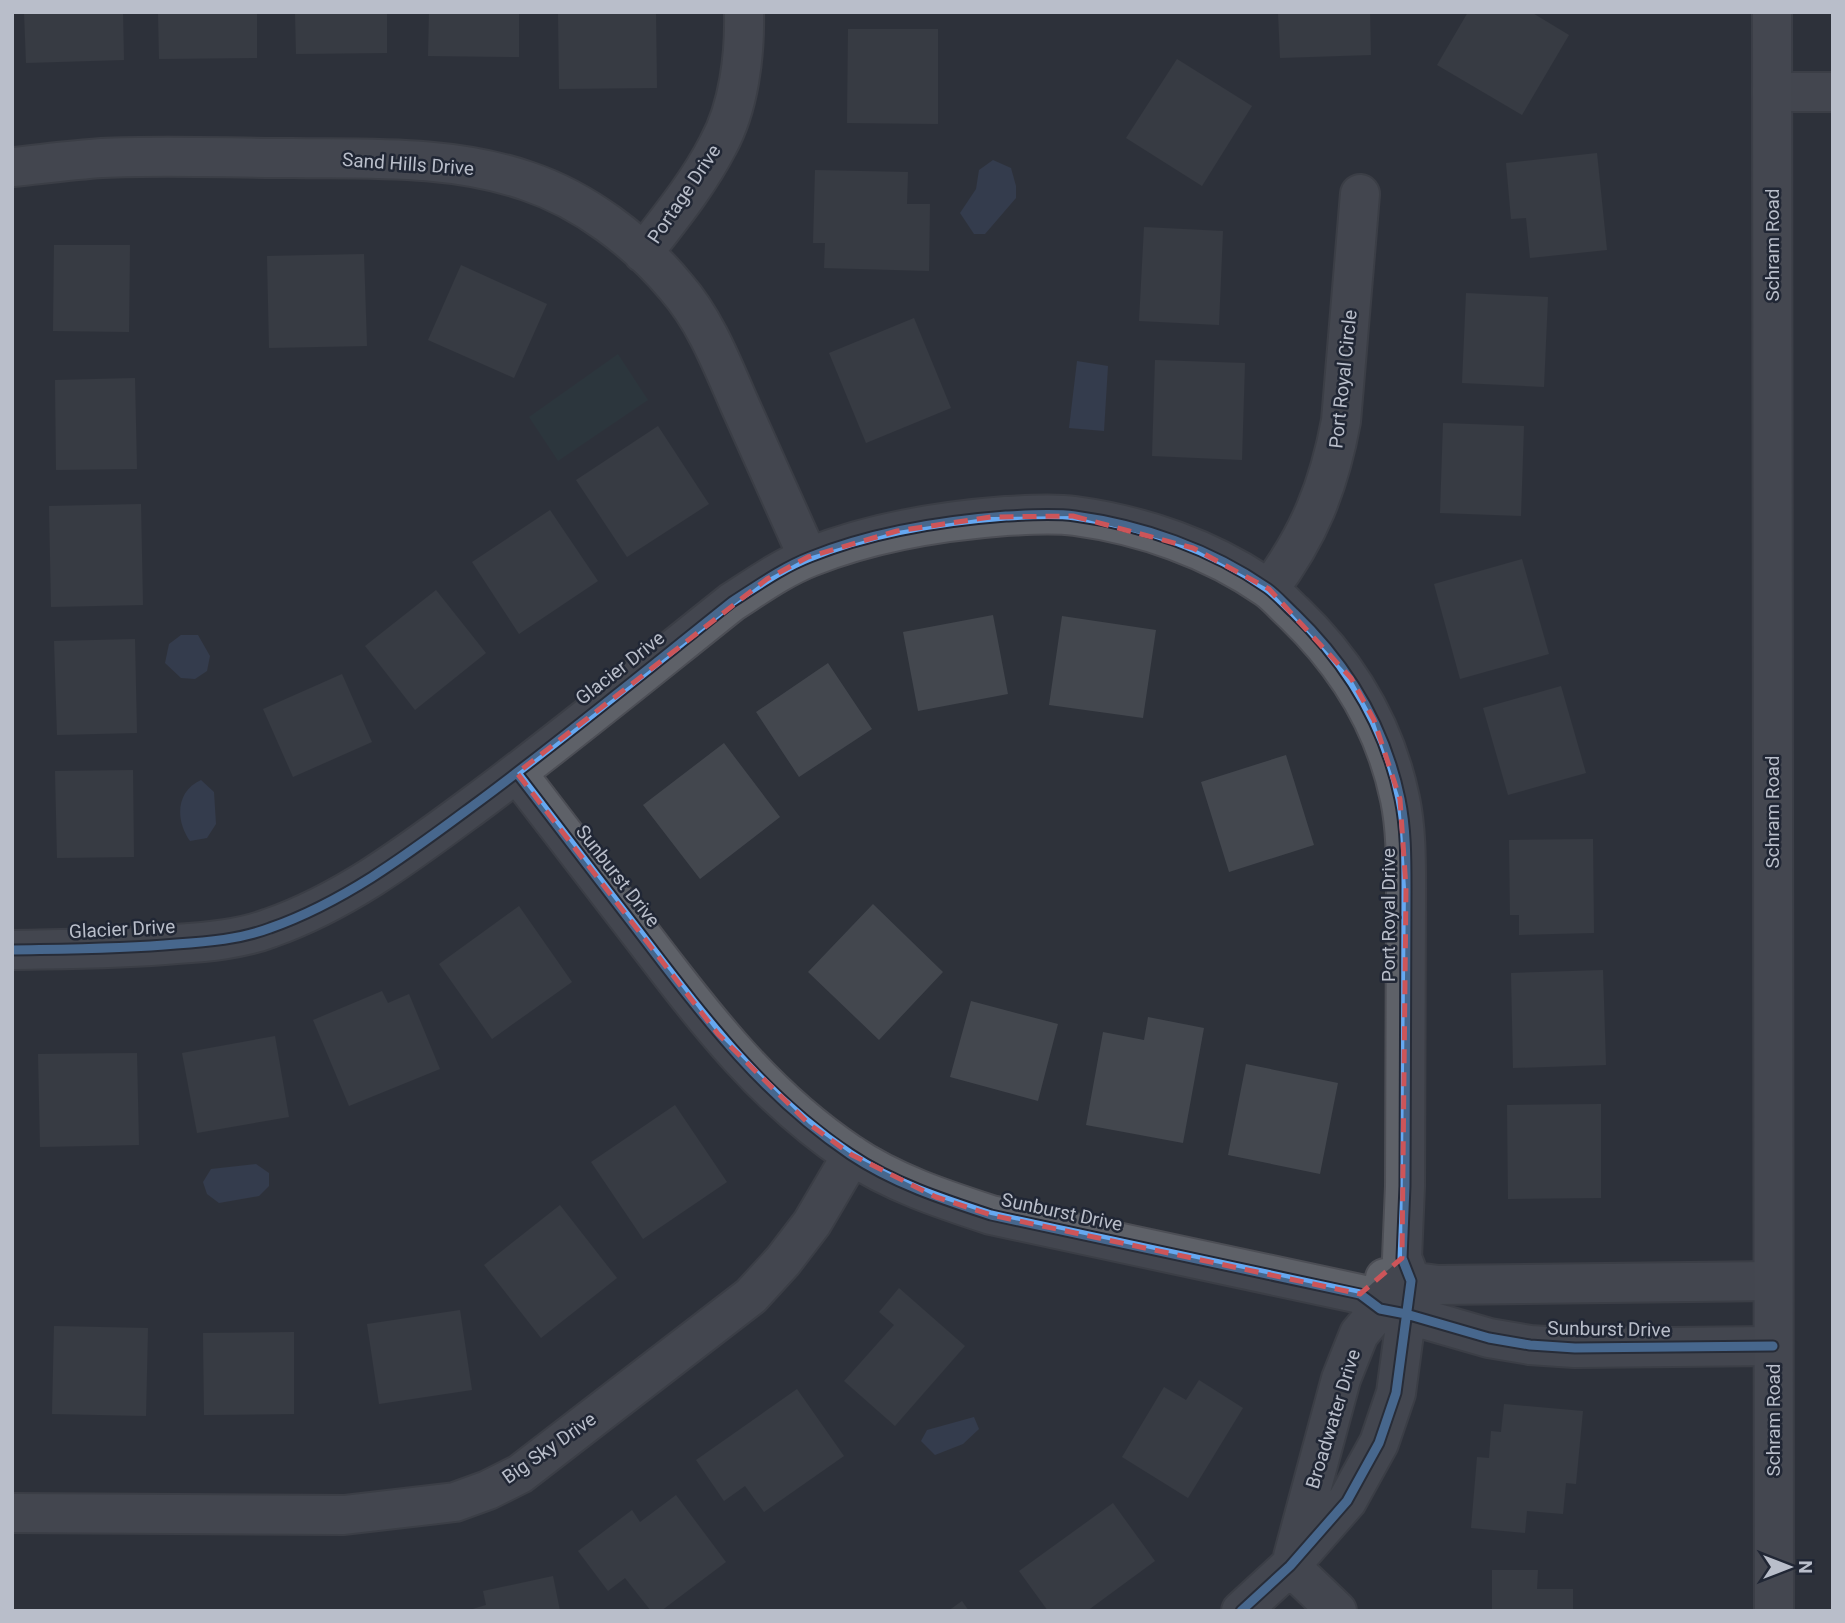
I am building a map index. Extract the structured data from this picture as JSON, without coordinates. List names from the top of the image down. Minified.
{"streets":{"main road":["Schram Road"],"street":["Sand Hills Drive","Portage Drive","Port Royal Circle","Glacier Drive","Sunburst Drive","Port Royal Drive","Broadwater Drive","Big Sky Drive"]},"crossings":[["Sand Hills Drive","Portage Drive"],["Sand Hills Drive","Glacier Drive"],["Schram Road","Sunburst Drive"],["Port Royal Circle","Glacier Drive"],["Port Royal Circle","Port Royal Drive"],["Glacier Drive","Sunburst Drive"],["Glacier Drive","Port Royal Drive"],["Sunburst Drive","Port Royal Drive"],["Sunburst Drive","Broadwater Drive"],["Sunburst Drive","Big Sky Drive"],["Port Royal Drive","Broadwater Drive"]],"north":"right"}
